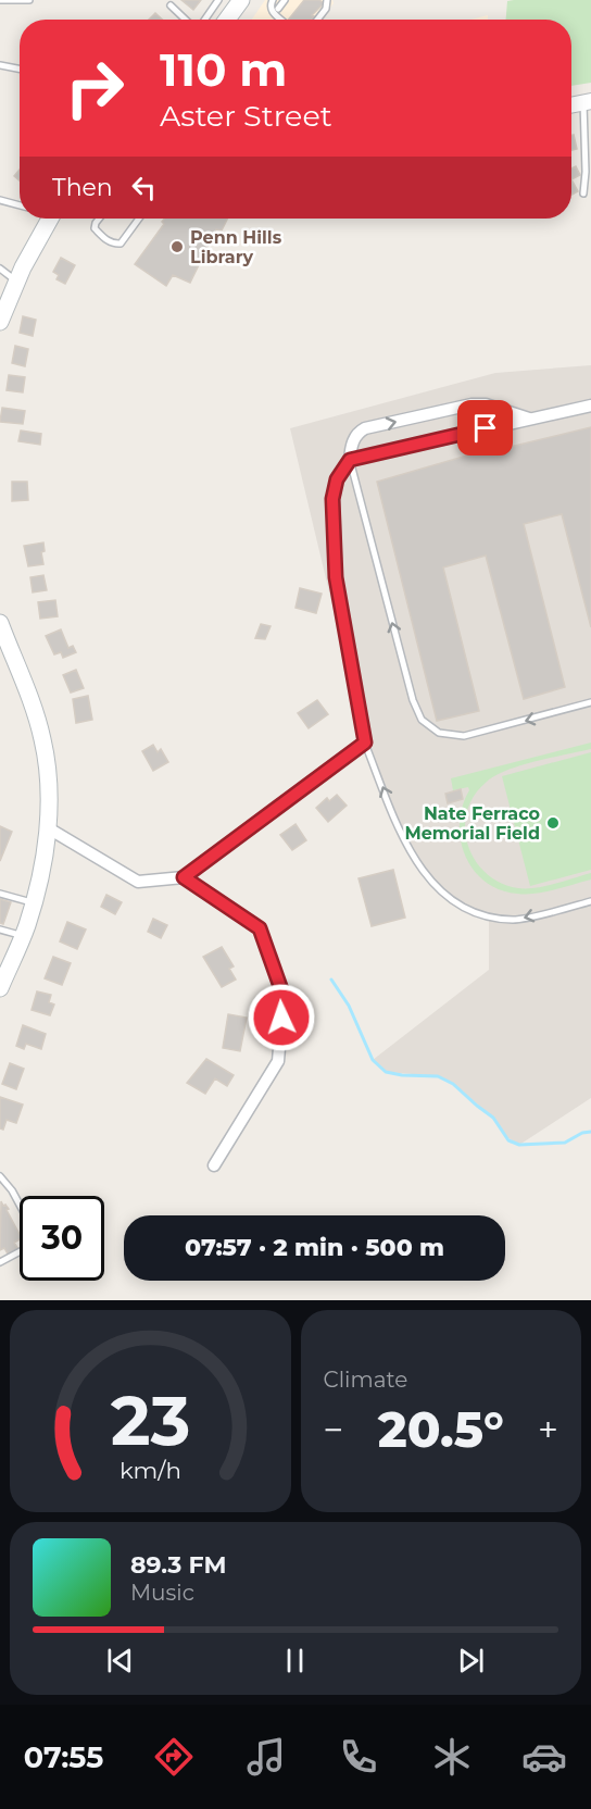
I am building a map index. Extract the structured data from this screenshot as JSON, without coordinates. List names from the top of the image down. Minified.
{"places":["Penn Hills Library","Nate Ferraco Memorial Field"],"page":{"turn":["110 m","Aster Street"],"then":"Then","limit":"30","trip":"07:57 · 2 min · 500 m","tile":"Climate","heat":["−","20.5°","+"],"song":["89.3 FM","Music"],"tabs":"07:55","gauge":["23","km/h"]}}
